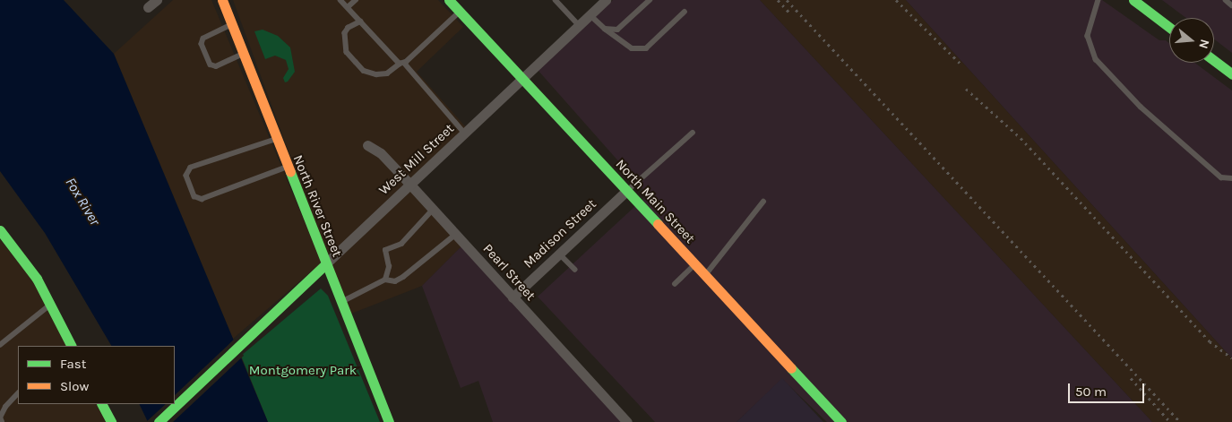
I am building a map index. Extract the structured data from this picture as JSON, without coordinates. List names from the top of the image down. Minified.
{"streets":{"street":["West Mill Street","North Main Street","North River Street","Madison Street","Pearl Street"]},"crossings":[["West Mill Street","North Main Street"],["West Mill Street","North River Street"],["West Mill Street","Pearl Street"],["North Main Street","Madison Street"],["Madison Street","Pearl Street"]],"water":["Fox River"],"parks":["Montgomery Park"],"legend":["Fast","Slow"],"scale_bar":"50 m","north":"right"}
